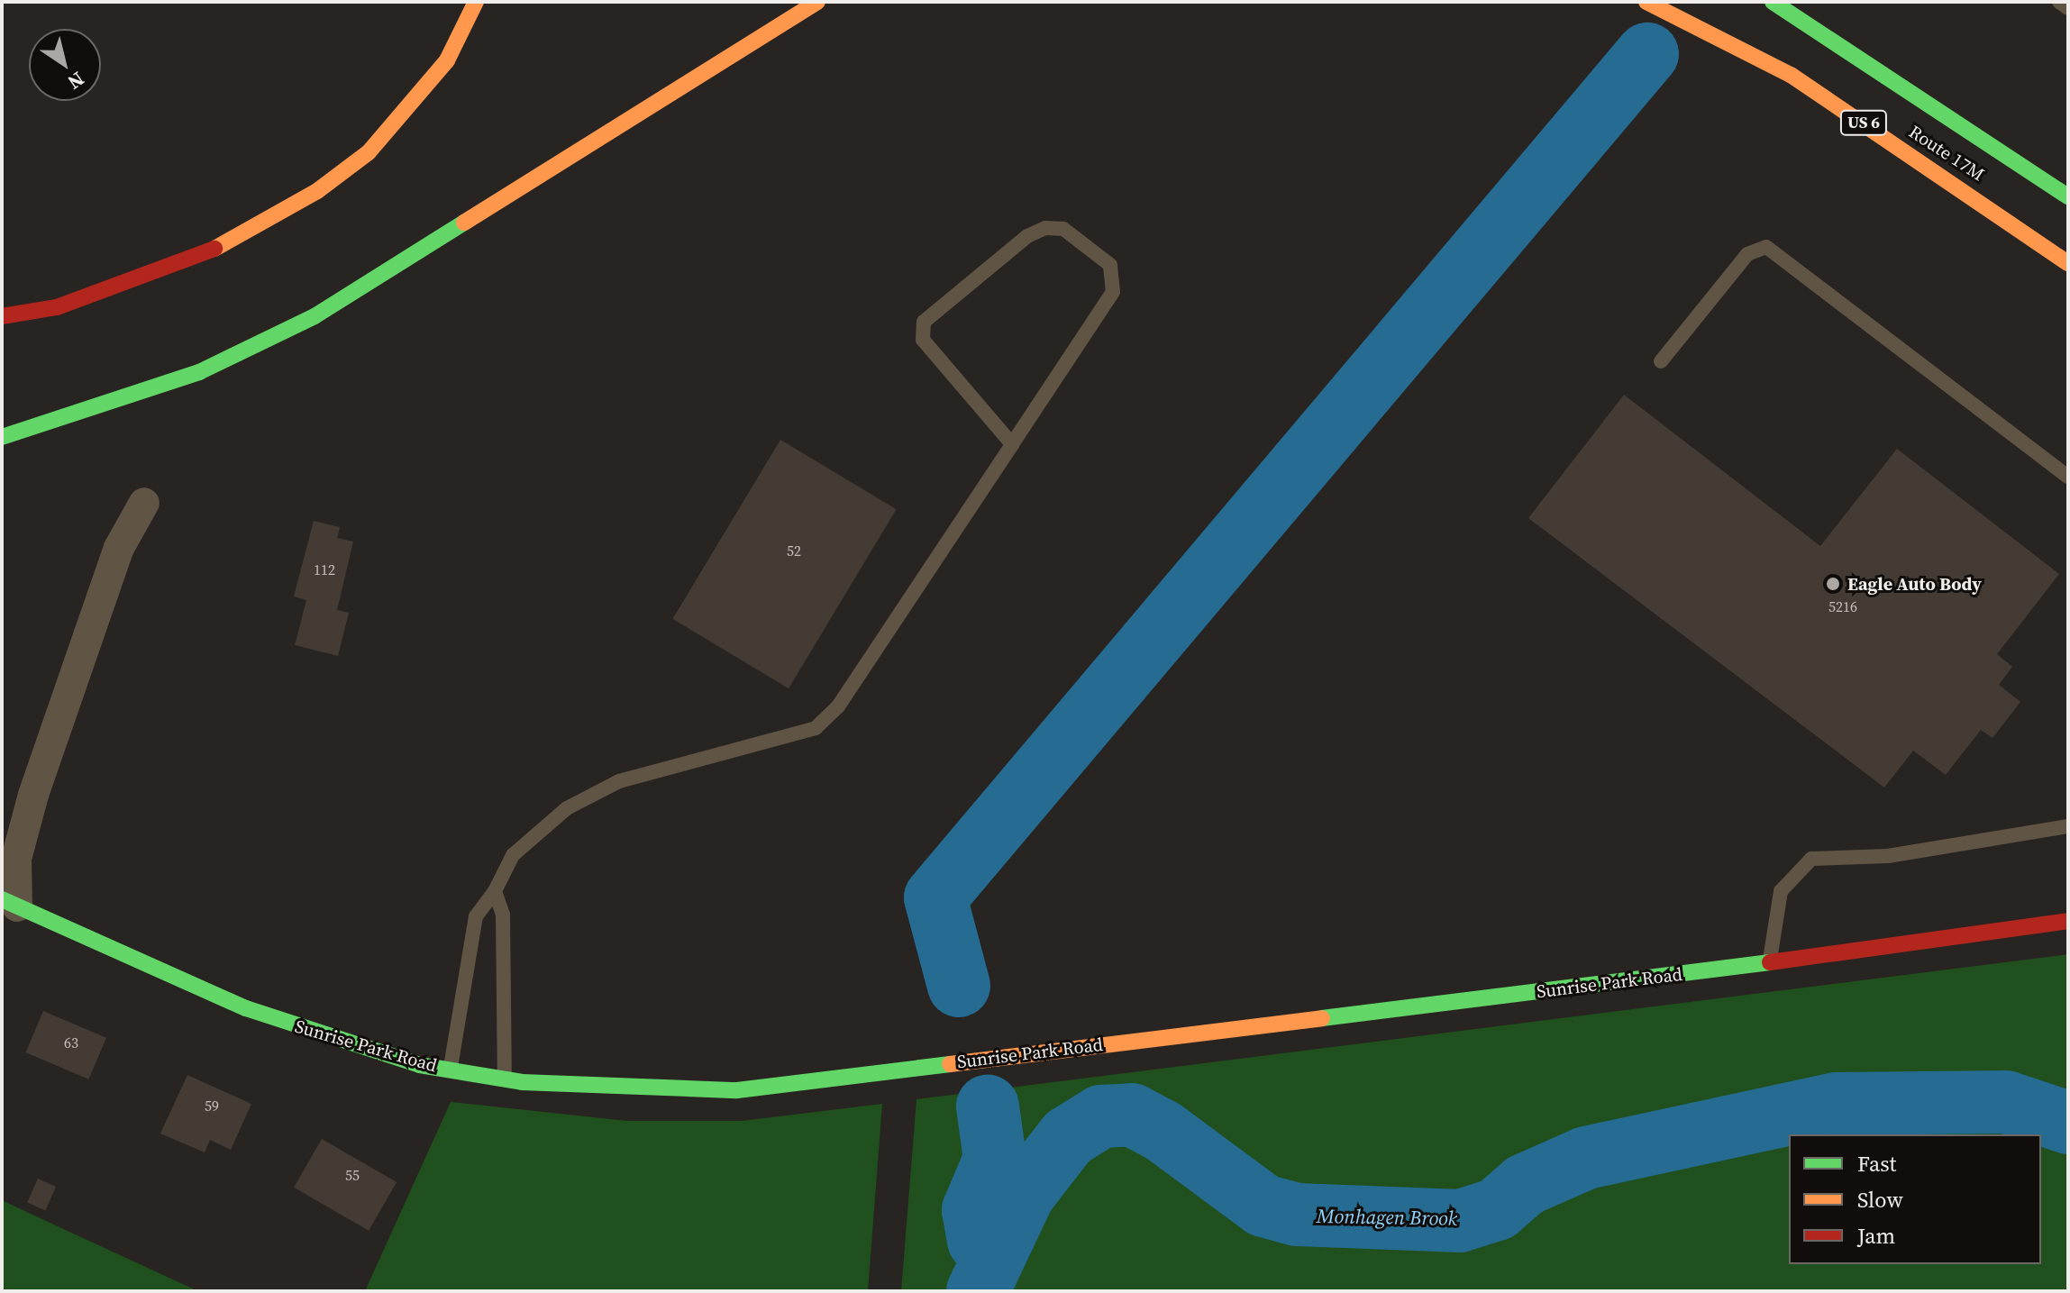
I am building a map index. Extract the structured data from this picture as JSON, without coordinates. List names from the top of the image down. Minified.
{"streets":{"main road":["US 6","Route 17M","Sunrise Park Road"]},"water":["Monhagen Brook"],"places":["Eagle Auto Body"],"house_numbers":["52","112","5216","63","59","55"],"legend":["Fast","Slow","Jam"],"north":"bottom right"}
